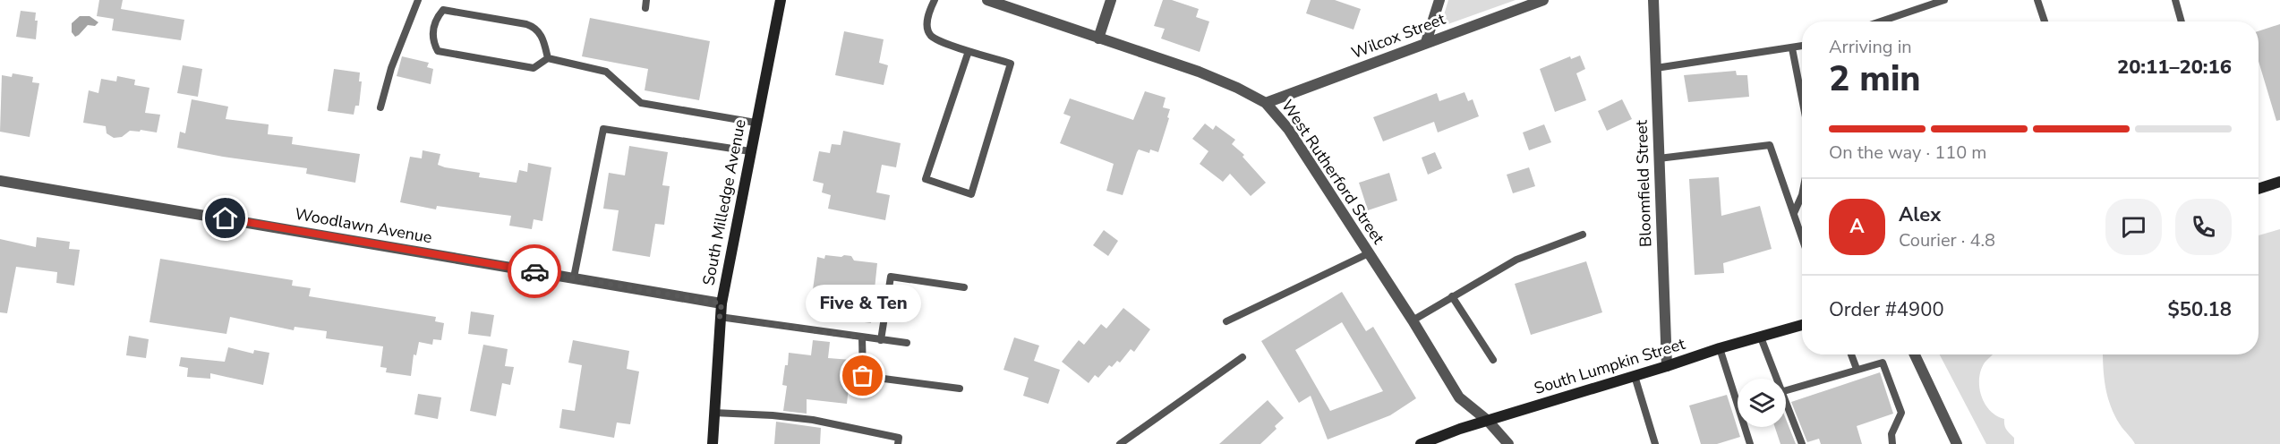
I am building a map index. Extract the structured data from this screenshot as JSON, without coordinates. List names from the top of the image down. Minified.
{"streets":{"main road":["South Milledge Avenue","South Lumpkin Street"],"street":["Wilcox Street","West Rutherford Street","Bloomfield Street","Woodlawn Avenue"]},"crossings":[["Wilcox Street","West Rutherford Street"],["West Rutherford Street","South Lumpkin Street"],["Bloomfield Street","South Lumpkin Street"],["South Milledge Avenue","Woodlawn Avenue"]],"places":["Five & Ten"],"page":{"heading":["2 min","Arriving in","20:11–20:16"],"panel":["Alex","Courier · 4.8","Order #4900","$50.18"],"bar":"On the way · 110 m","round":"A","bubble":"Five & Ten"}}
